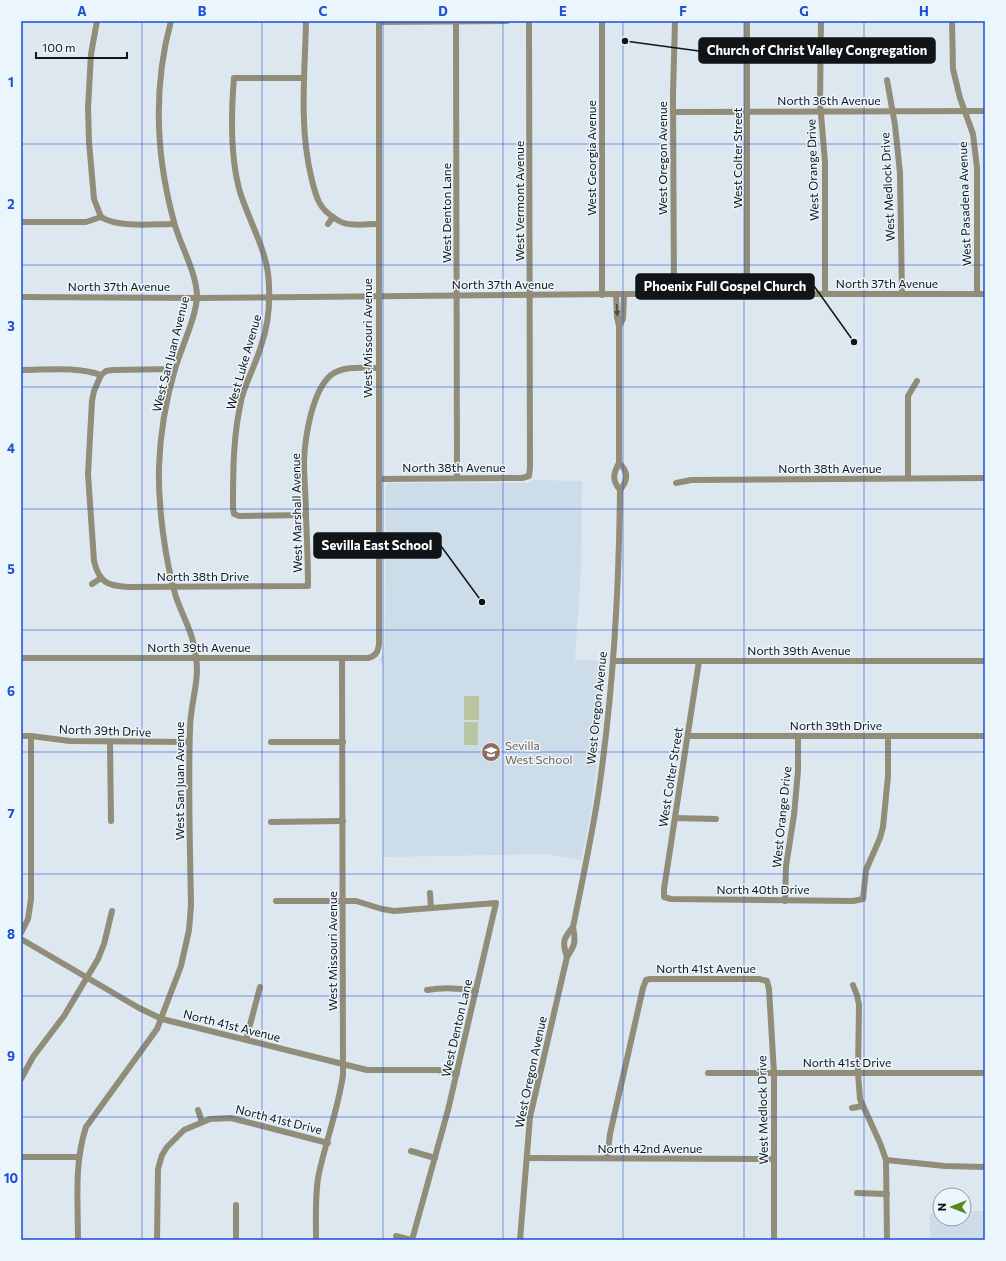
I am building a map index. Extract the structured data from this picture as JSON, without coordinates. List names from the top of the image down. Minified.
{"streets":{"street":["North 36th Avenue","West Georgia Avenue","West Oregon Avenue","West Colter Street","West Orange Drive","West Medlock Drive","West Vermont Avenue","West Pasadena Avenue","West Denton Lane","North 37th Avenue","West Missouri Avenue","West San Juan Avenue","West Luke Avenue","North 38th Avenue","West Marshall Avenue","North 38th Drive","North 39th Avenue","North 39th Drive","North 40th Drive","North 41st Avenue","North 41st Drive","North 42nd Avenue"]},"crossings":[["North 36th Avenue","West Oregon Avenue"],["North 36th Avenue","West Colter Street"],["North 36th Avenue","West Orange Drive"],["North 36th Avenue","West Medlock Drive"],["North 36th Avenue","West Pasadena Avenue"],["West Georgia Avenue","North 37th Avenue"],["West Oregon Avenue","North 37th Avenue"],["West Oregon Avenue","North 39th Avenue"],["West Oregon Avenue","North 42nd Avenue"],["West Colter Street","North 37th Avenue"],["West Colter Street","North 39th Avenue"],["West Colter Street","North 39th Drive"],["West Colter Street","North 40th Drive"],["West Orange Drive","North 37th Avenue"],["West Orange Drive","North 39th Drive"],["West Orange Drive","North 40th Drive"],["West Medlock Drive","North 37th Avenue"],["West Medlock Drive","North 41st Avenue"],["West Medlock Drive","North 41st Drive"],["West Medlock Drive","North 42nd Avenue"],["West Vermont Avenue","North 37th Avenue"],["West Vermont Avenue","North 38th Avenue"],["West Pasadena Avenue","North 37th Avenue"],["West Denton Lane","North 37th Avenue"],["West Denton Lane","North 38th Avenue"],["West Denton Lane","North 41st Avenue"],["North 37th Avenue","West Missouri Avenue"],["North 37th Avenue","West San Juan Avenue"],["North 37th Avenue","West Luke Avenue"],["West Missouri Avenue","North 38th Avenue"],["West Missouri Avenue","North 39th Avenue"],["West Missouri Avenue","North 41st Avenue"],["West Missouri Avenue","North 41st Drive"],["West San Juan Avenue","North 38th Drive"],["West San Juan Avenue","North 39th Avenue"],["West San Juan Avenue","North 39th Drive"],["West San Juan Avenue","North 41st Avenue"],["West Luke Avenue","West Marshall Avenue"],["West Marshall Avenue","North 38th Drive"],["North 39th Drive","North 40th Drive"],["North 41st Avenue","North 42nd Avenue"]],"places":{"other":["Church of Christ Valley Congregation","Phoenix Full Gospel Church","Sevilla East School"],"school or university":["Sevilla West School"]},"scale_bar":"100 m","north":"left","grid":{"columns":["A","B","C","D","E","F","G","H"],"rows":["1","2","3","4","5","6","7","8","9","10"]}}
